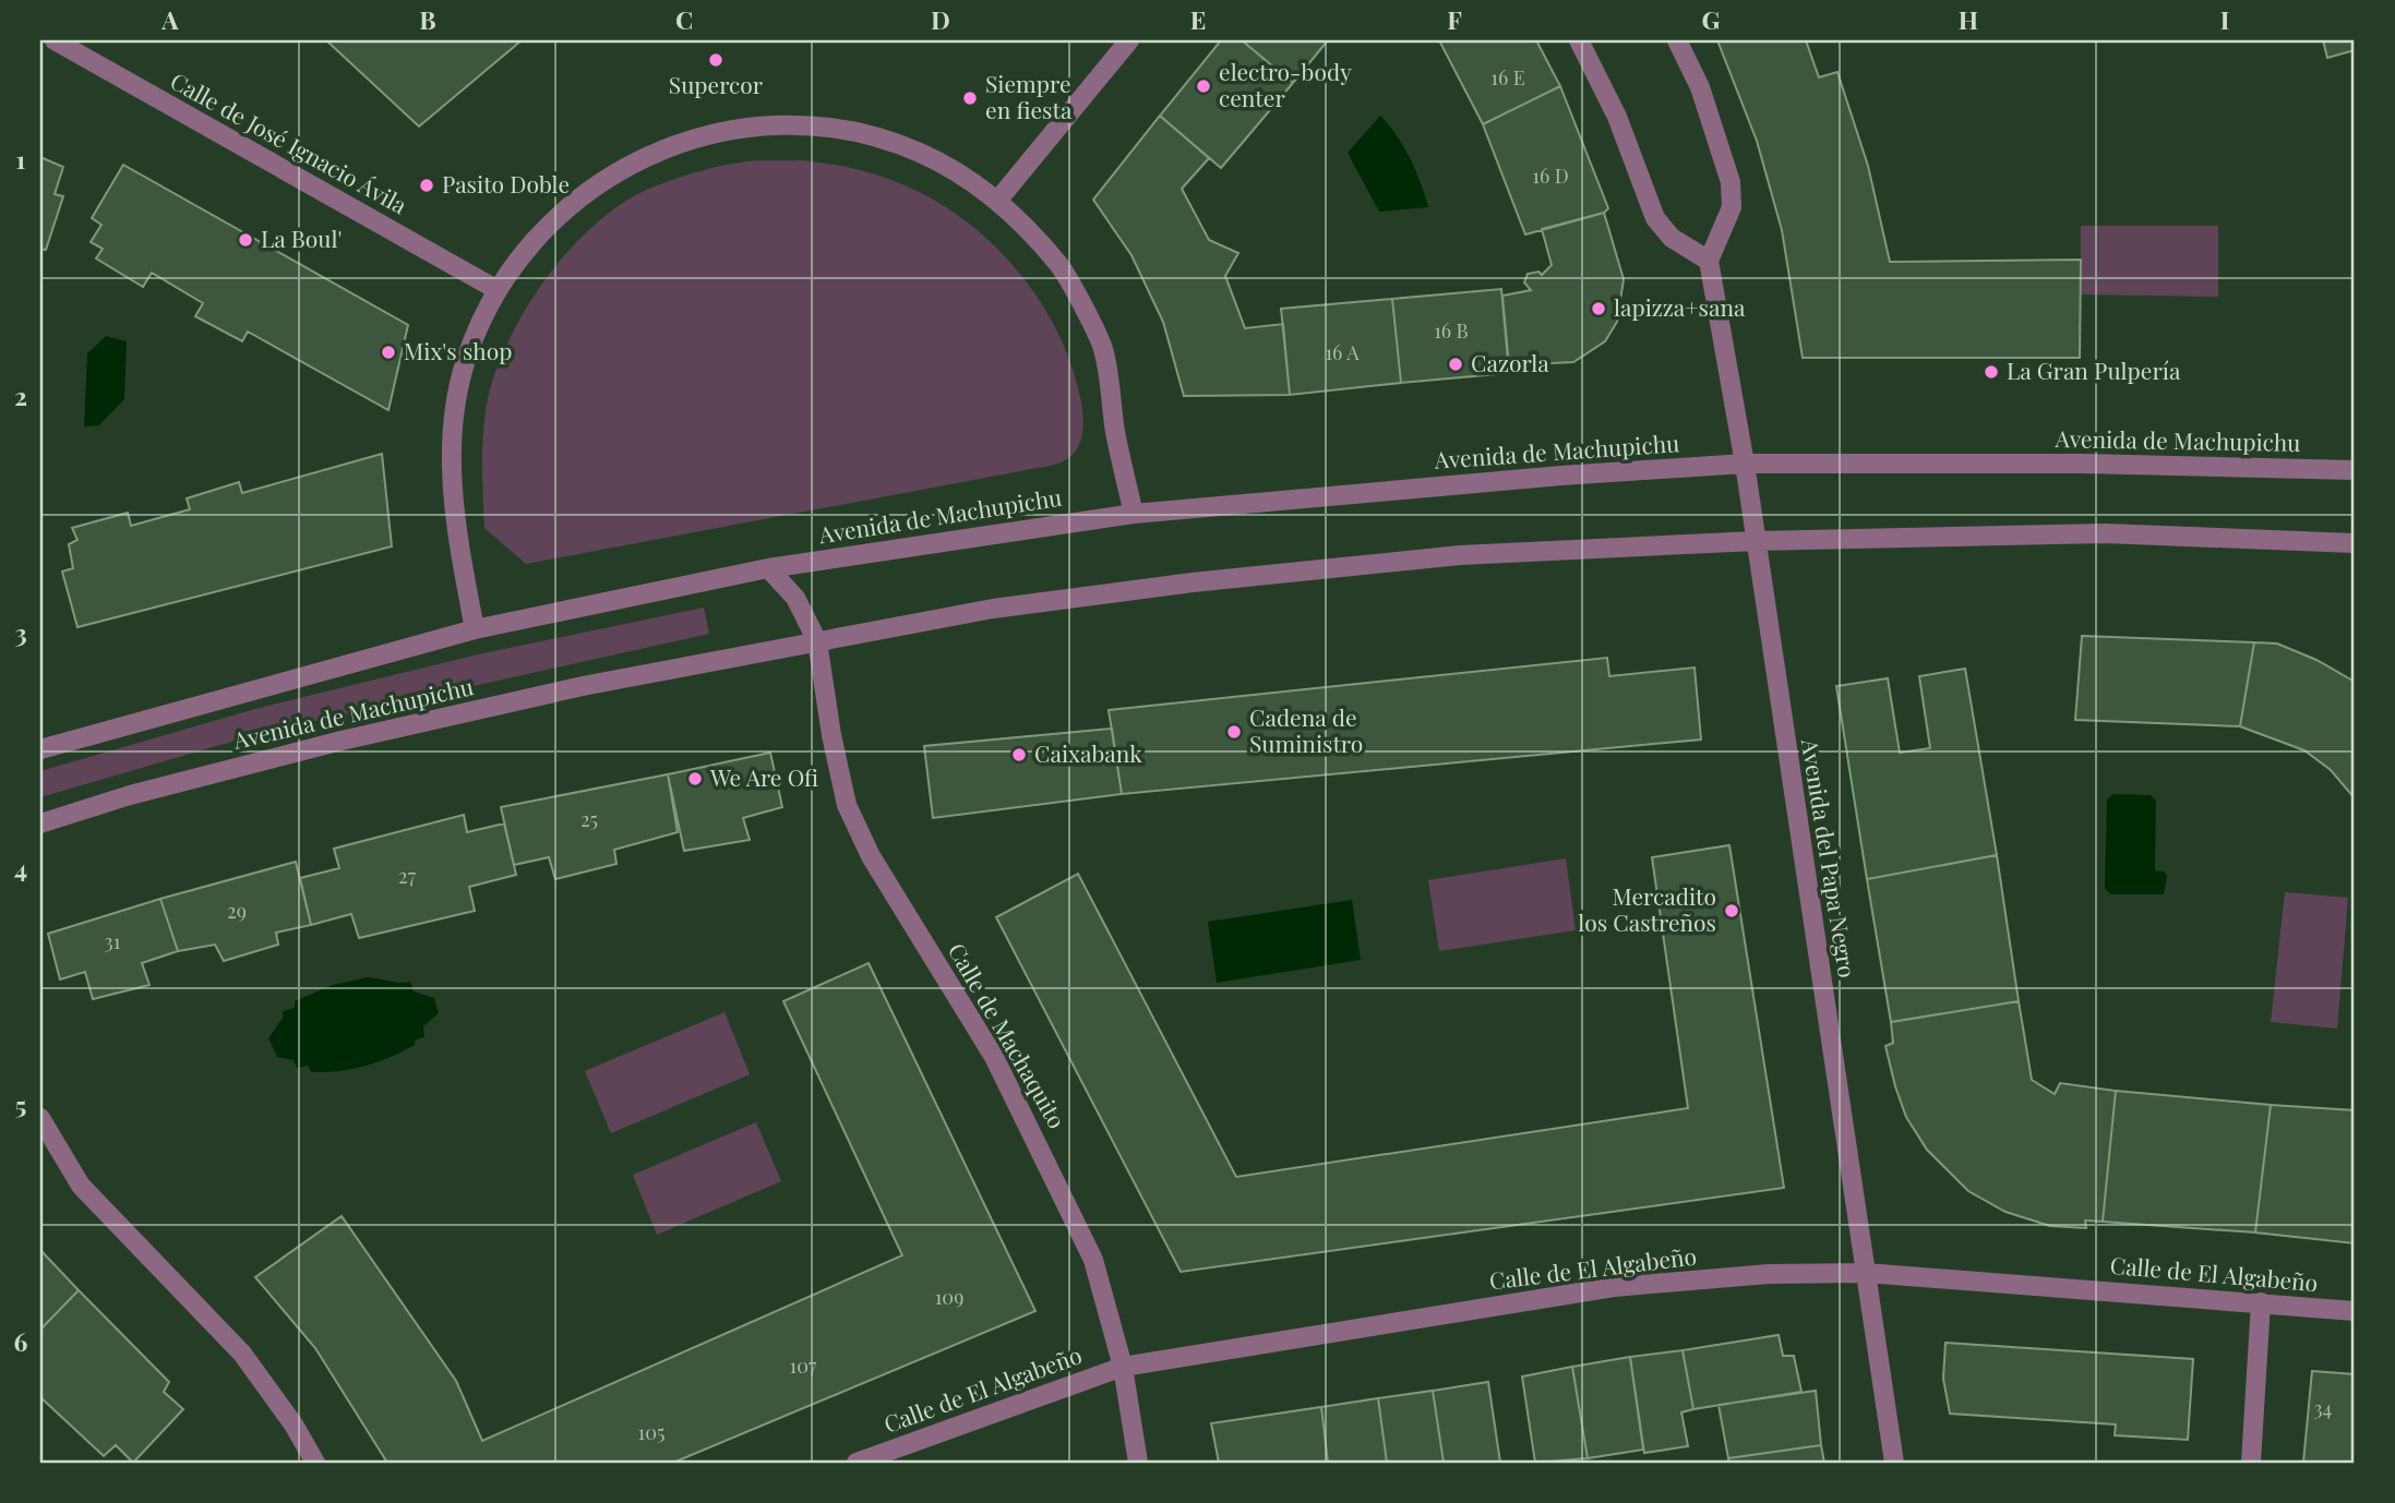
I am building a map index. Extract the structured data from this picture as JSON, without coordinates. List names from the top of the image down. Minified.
{"streets":{"street":["Calle de José Ignacio Ávila","Avenida de Machupichu","Avenida del Papa Negro","Calle de Machaquito","Calle de El Algabeño"]},"crossings":[["Avenida de Machupichu","Avenida del Papa Negro"],["Avenida de Machupichu","Calle de Machaquito"],["Avenida del Papa Negro","Calle de El Algabeño"],["Calle de Machaquito","Calle de El Algabeño"]],"places":["Supercor","electro-body center","Siempre en fiesta","Pasito Doble","La Boul'","lapizza+sana","Mix's shop","Cazorla","La Gran Pulpería","Cadena de Suministro","Caixabank","We Are Ofi","Mercadito los Castreños"],"house_numbers":["16 E","16 D","16 B","16 A","25","27","29","31","109","107","34","105"],"grid":{"columns":["A","B","C","D","E","F","G","H","I"],"rows":["1","2","3","4","5","6"]}}
